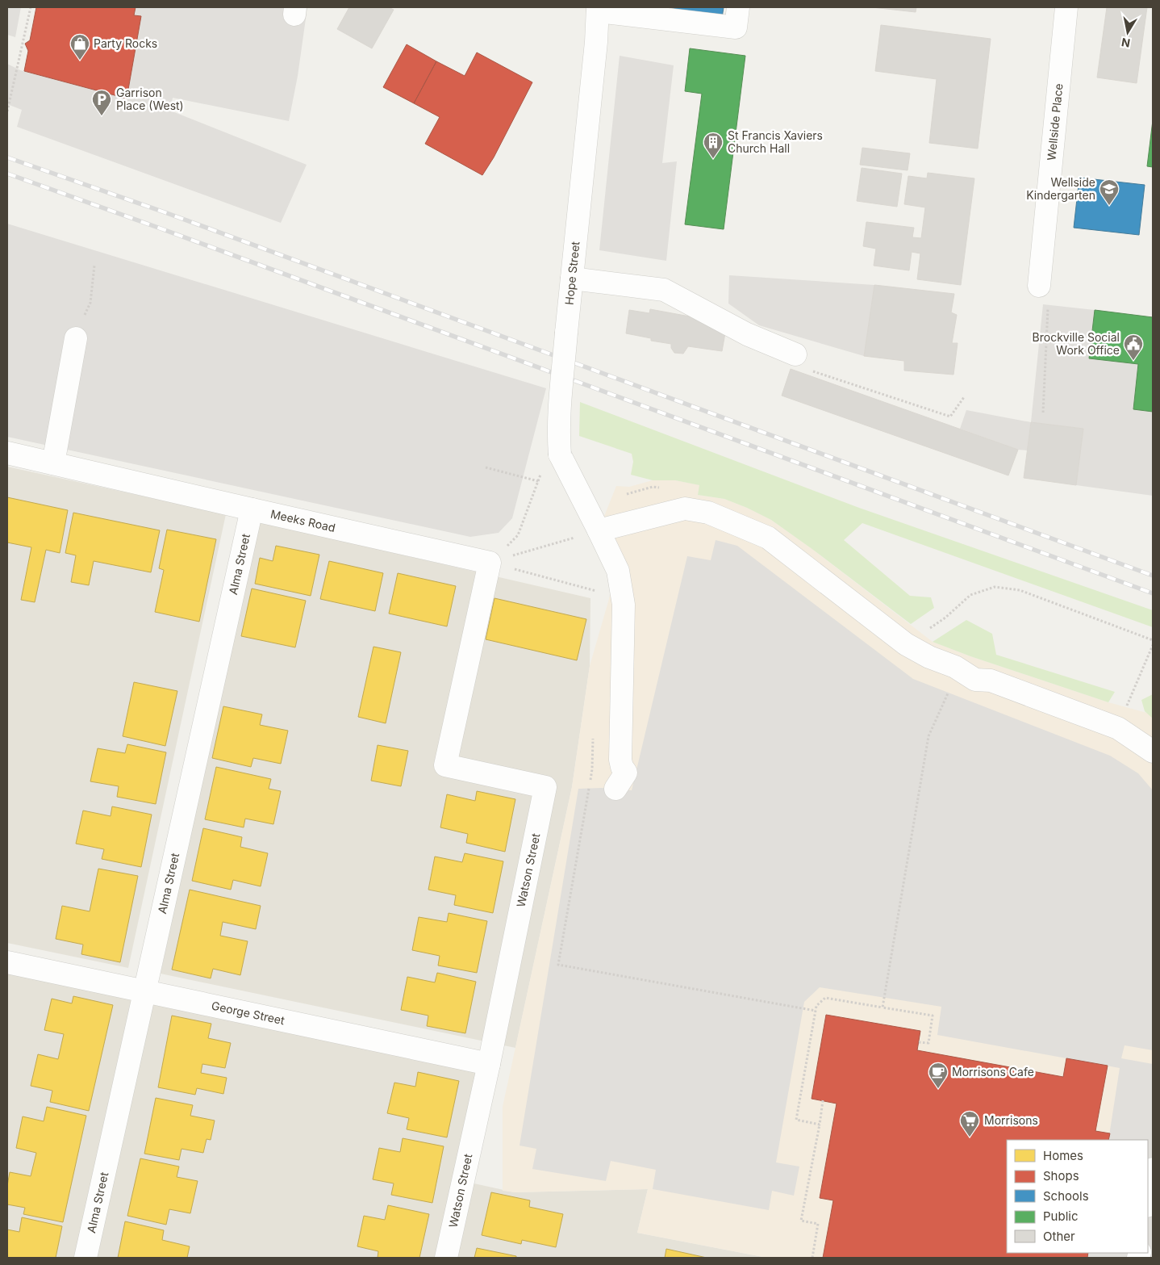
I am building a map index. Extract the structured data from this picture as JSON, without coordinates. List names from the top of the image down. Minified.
{"streets":{"street":["Wellside Place","Hope Street","Meeks Road","Alma Street","Watson Street","George Street"]},"crossings":[["Meeks Road","Alma Street"],["Meeks Road","Watson Street"],["Alma Street","George Street"],["Watson Street","George Street"]],"places":{"shop":["Party Rocks"],"parking":["Garrison Place (West)"],"building":["St Francis Xaviers Church Hall"],"school or university":["Wellside Kindergarten"],"public building":["Brockville Social Work Office"],"cafe":["Morrisons Cafe"],"supermarket":["Morrisons"]},"legend":["Homes","Shops","Schools","Public","Other"],"north":"bottom"}
